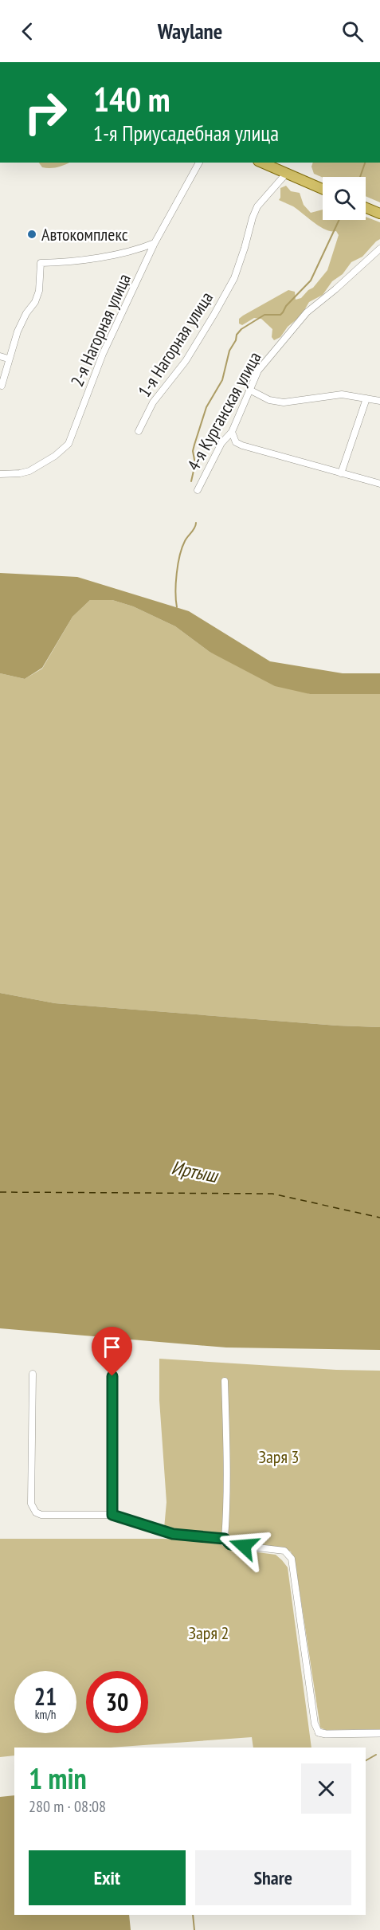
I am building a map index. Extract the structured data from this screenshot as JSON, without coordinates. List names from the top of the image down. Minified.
{"streets":{"street":["2-я Нагорная улица","1-я Нагорная улица","4-я Курганская улица"]},"water":["Иртыш"],"parks":["Заря 3","Заря 2"],"places":["Автокомплекс"],"page":{"header":"Waylane","turn":["140 m","1-я Приусадебная улица"],"speed":"21 km/h","limit":"30","heading":["1 min","280 m · 08:08"],"buttons":["Exit","Share"]}}
